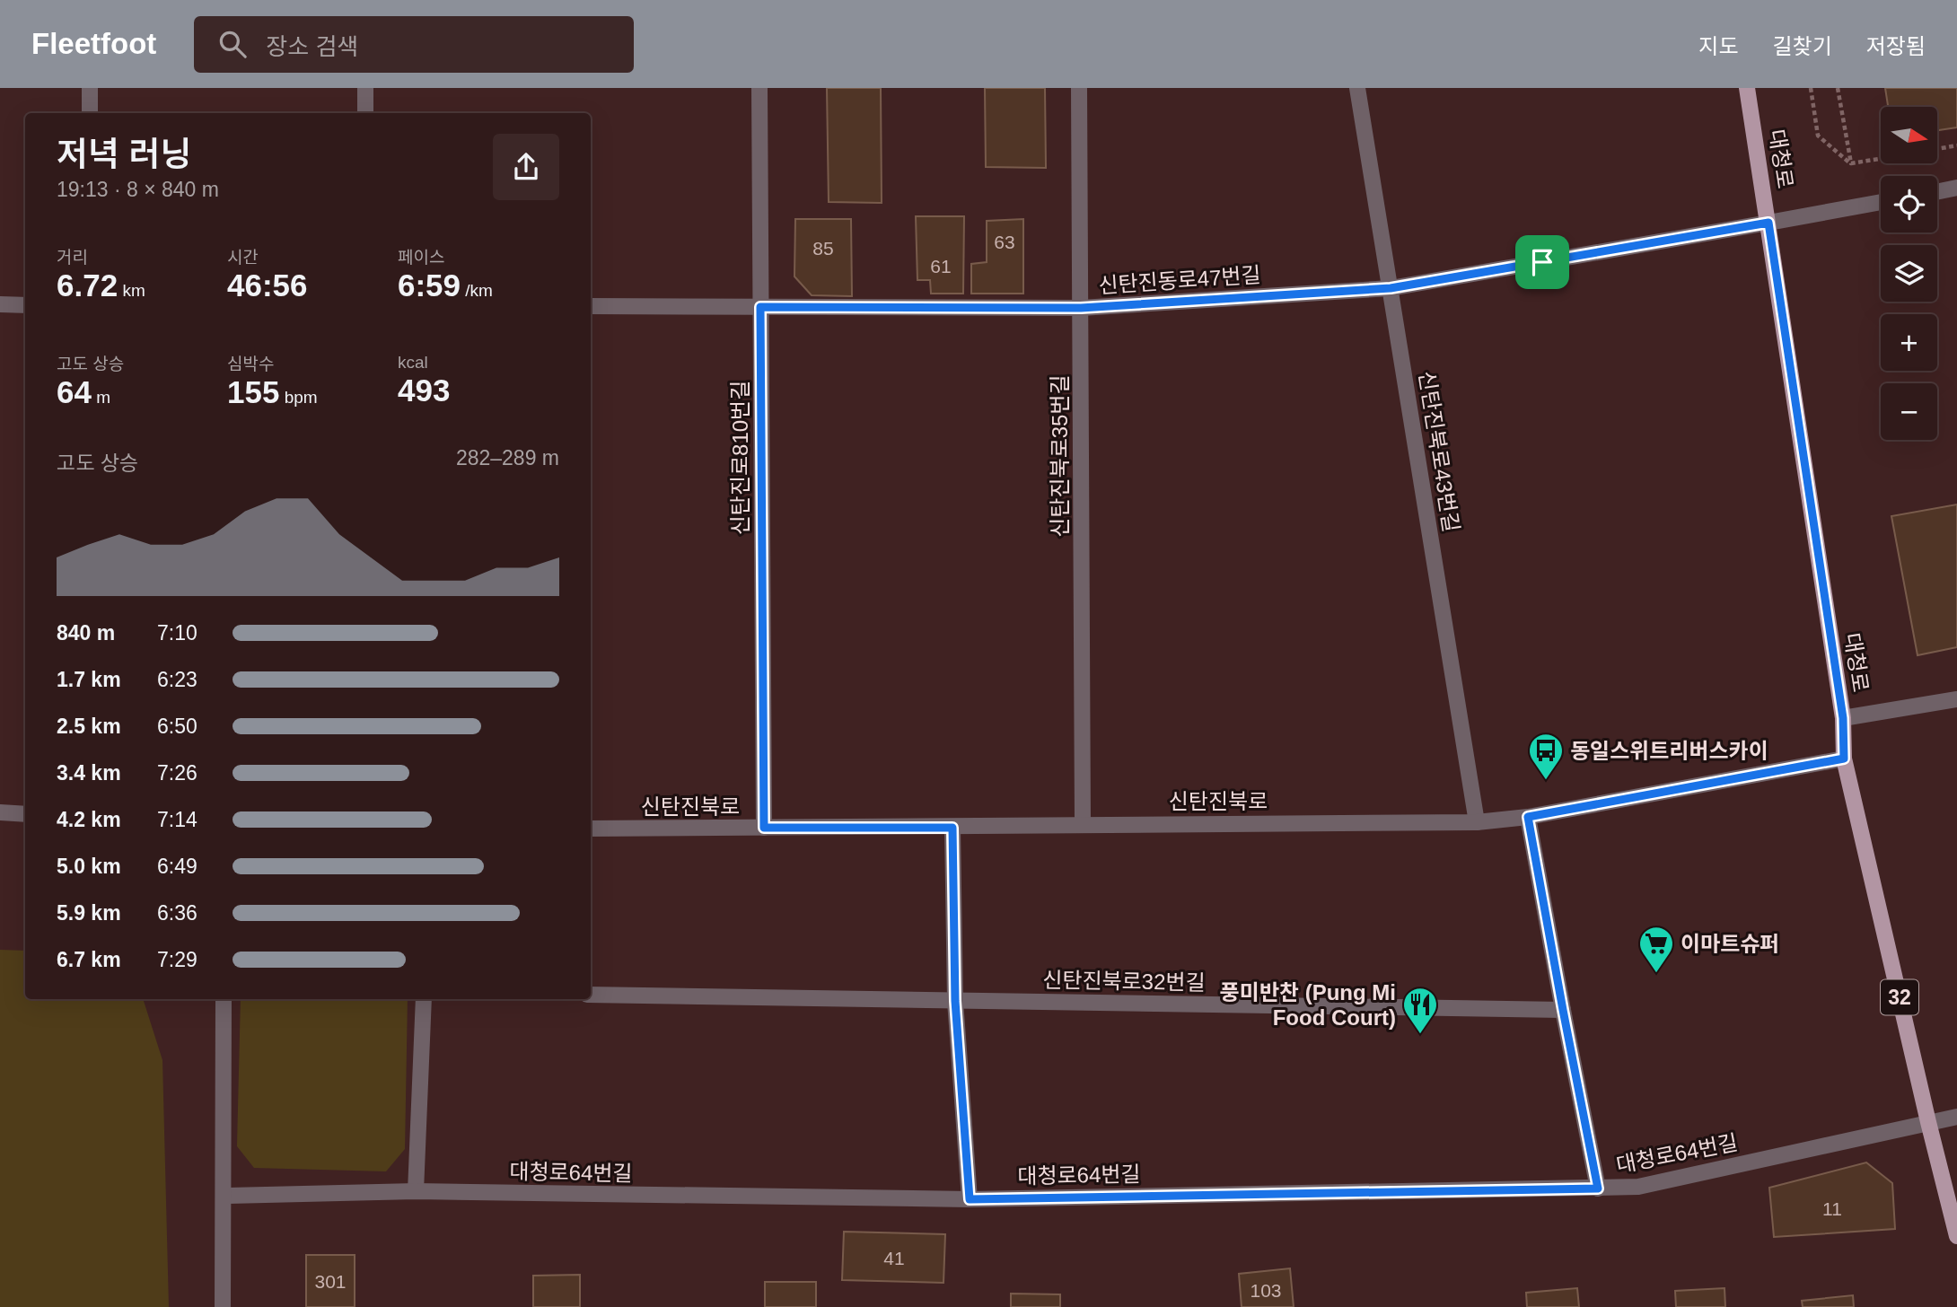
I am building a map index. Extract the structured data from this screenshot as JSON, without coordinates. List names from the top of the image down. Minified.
{"streets":{"main road":["대청로","32"],"street":["신탄진동로47번길","신탄진북로43번길","신탄진북로35번길","신탄진로810번길","신탄진북로","신탄진북로32번길","대청로64번길"]},"crossings":[["대청로","신탄진동로47번길"],["대청로","신탄진북로"],["대청로","대청로64번길"],["신탄진동로47번길","신탄진북로43번길"],["신탄진동로47번길","신탄진북로35번길"],["신탄진동로47번길","신탄진로810번길"],["신탄진북로43번길","신탄진북로"],["신탄진북로35번길","신탄진북로"],["신탄진로810번길","신탄진북로"]],"places":{"bus stop":["동일스위트리버스카이"],"supermarket":["이마트슈퍼"],"restaurant":["풍미반찬 (Pung Mi Food Court)"]},"house_numbers":["63","85","61","11","41","301","103"],"north":"right","page":{"header":"Fleetfoot","search":"장소 검색","nav":["지도","길찾기","저장됨"],"map_buttons":["+","−"],"heading":["저녁 러닝","19:13 · 8 × 840 m"],"stats":[["거리","6.72 km"],["시간","46:56"],["페이스","6:59 /km"],["고도 상승","64 m"],["심박수","155 bpm"],["kcal","493"]],"chart":["고도 상승","282–289 m"],"list":[{"name":"840 m","note":"7:10"},{"name":"1.7 km","note":"6:23"},{"name":"2.5 km","note":"6:50"},{"name":"3.4 km","note":"7:26"},{"name":"4.2 km","note":"7:14"},{"name":"5.0 km","note":"6:49"},{"name":"5.9 km","note":"6:36"},{"name":"6.7 km","note":"7:29"}]}}
